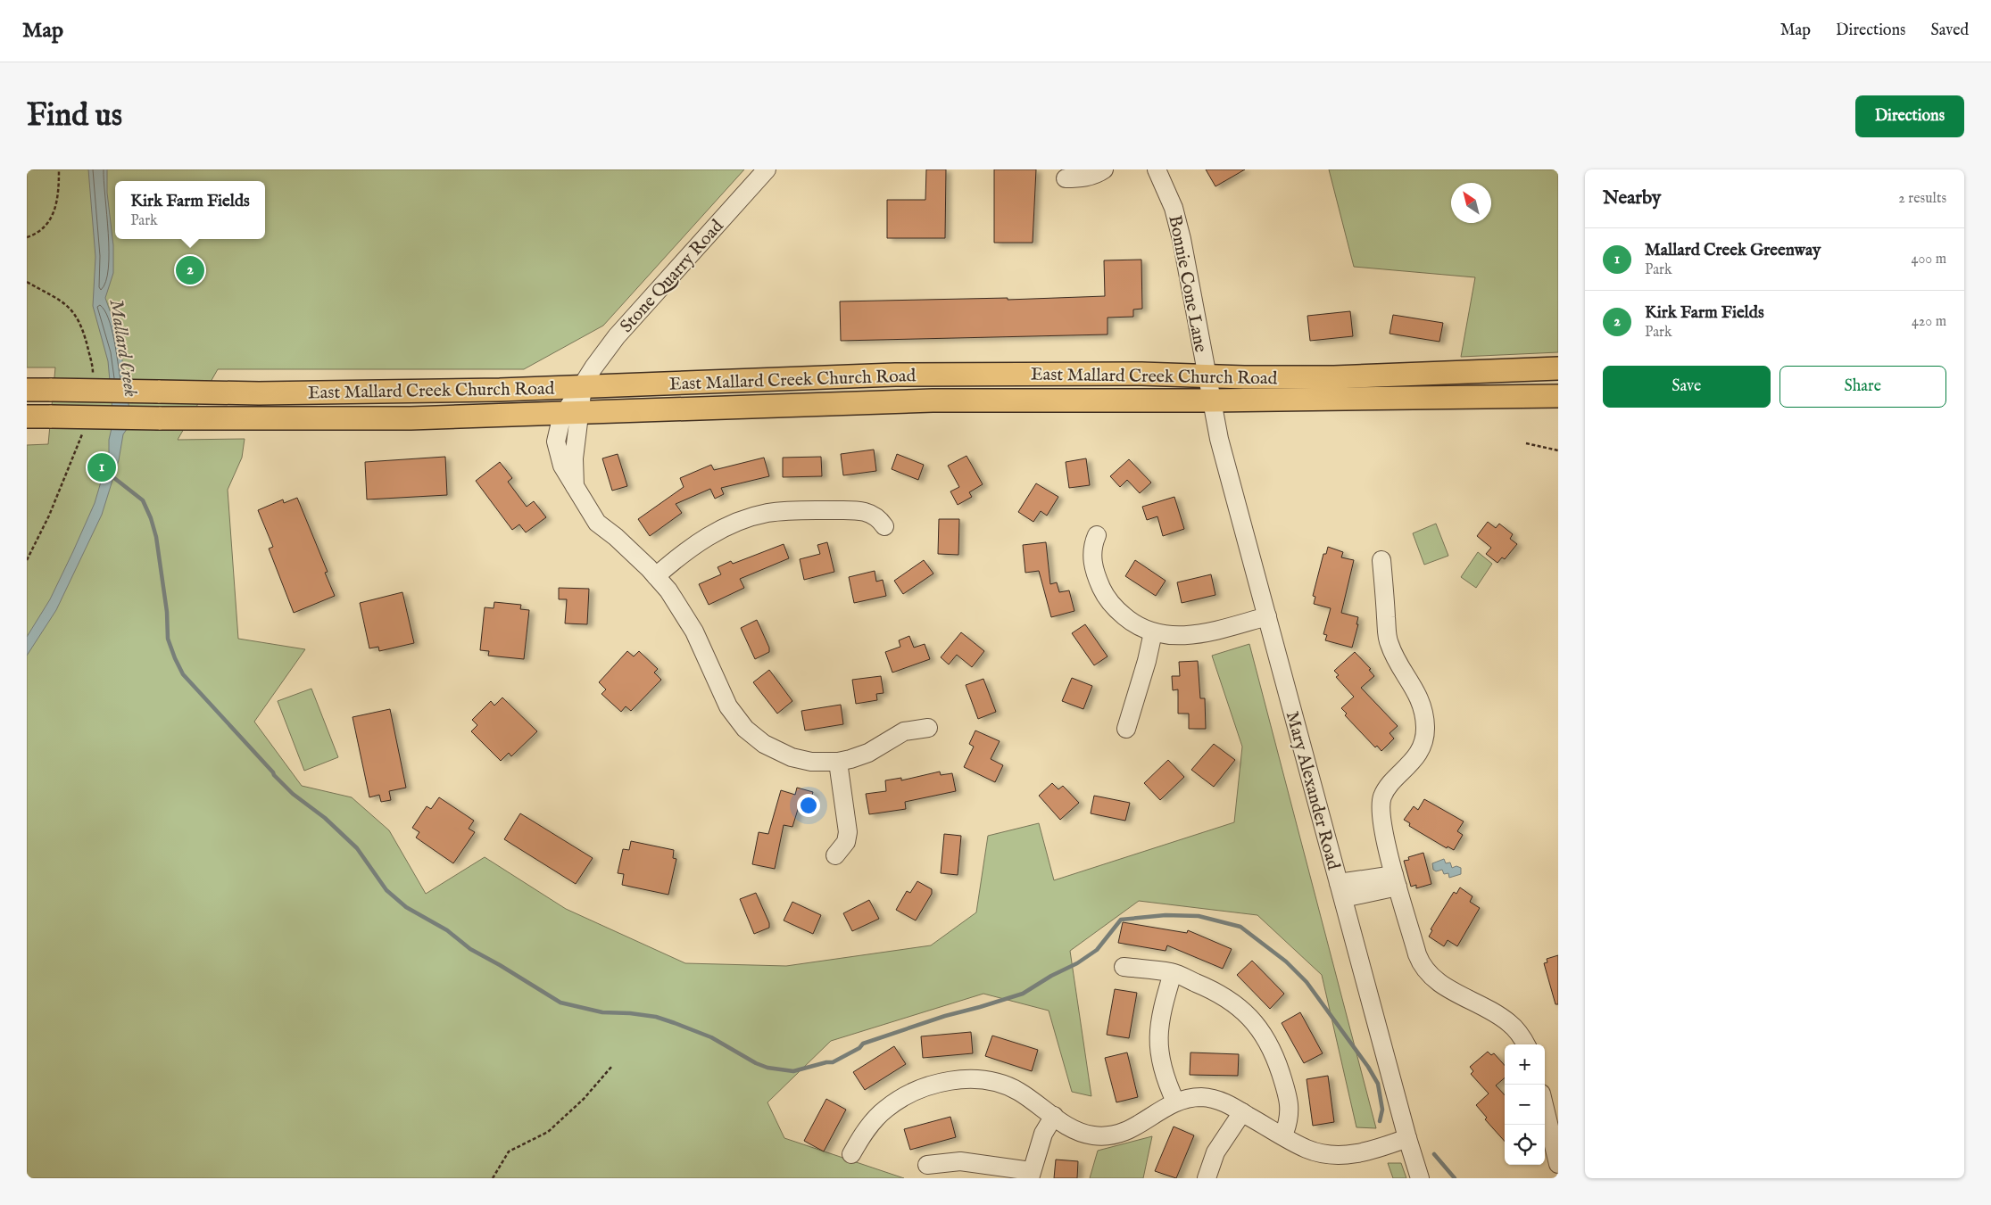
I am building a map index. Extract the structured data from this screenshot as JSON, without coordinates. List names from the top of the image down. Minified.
{"streets":{"main road":["East Mallard Creek Church Road"],"street":["Stone Quarry Road","Bonnie Cone Lane","Mary Alexander Road"]},"crossings":[["Stone Quarry Road","East Mallard Creek Church Road"],["Bonnie Cone Lane","East Mallard Creek Church Road"],["Bonnie Cone Lane","Mary Alexander Road"],["East Mallard Creek Church Road","Mary Alexander Road"]],"water":["Mallard Creek"],"north":"top left","page":{"header":"Map","nav":["Map","Directions","Saved"],"buttons":["Directions",["Save","Share"]],"title":"Find us","heading":["Nearby","2 results"],"popup":["Kirk Farm Fields","Park"],"list":[{"mark":"1","name":"Mallard Creek Greenway","note":"Park","value":"400 m"},{"mark":"2","name":"Kirk Farm Fields","note":"Park","value":"420 m"}],"pins":["2","1"],"map_buttons":["+","−"]}}
